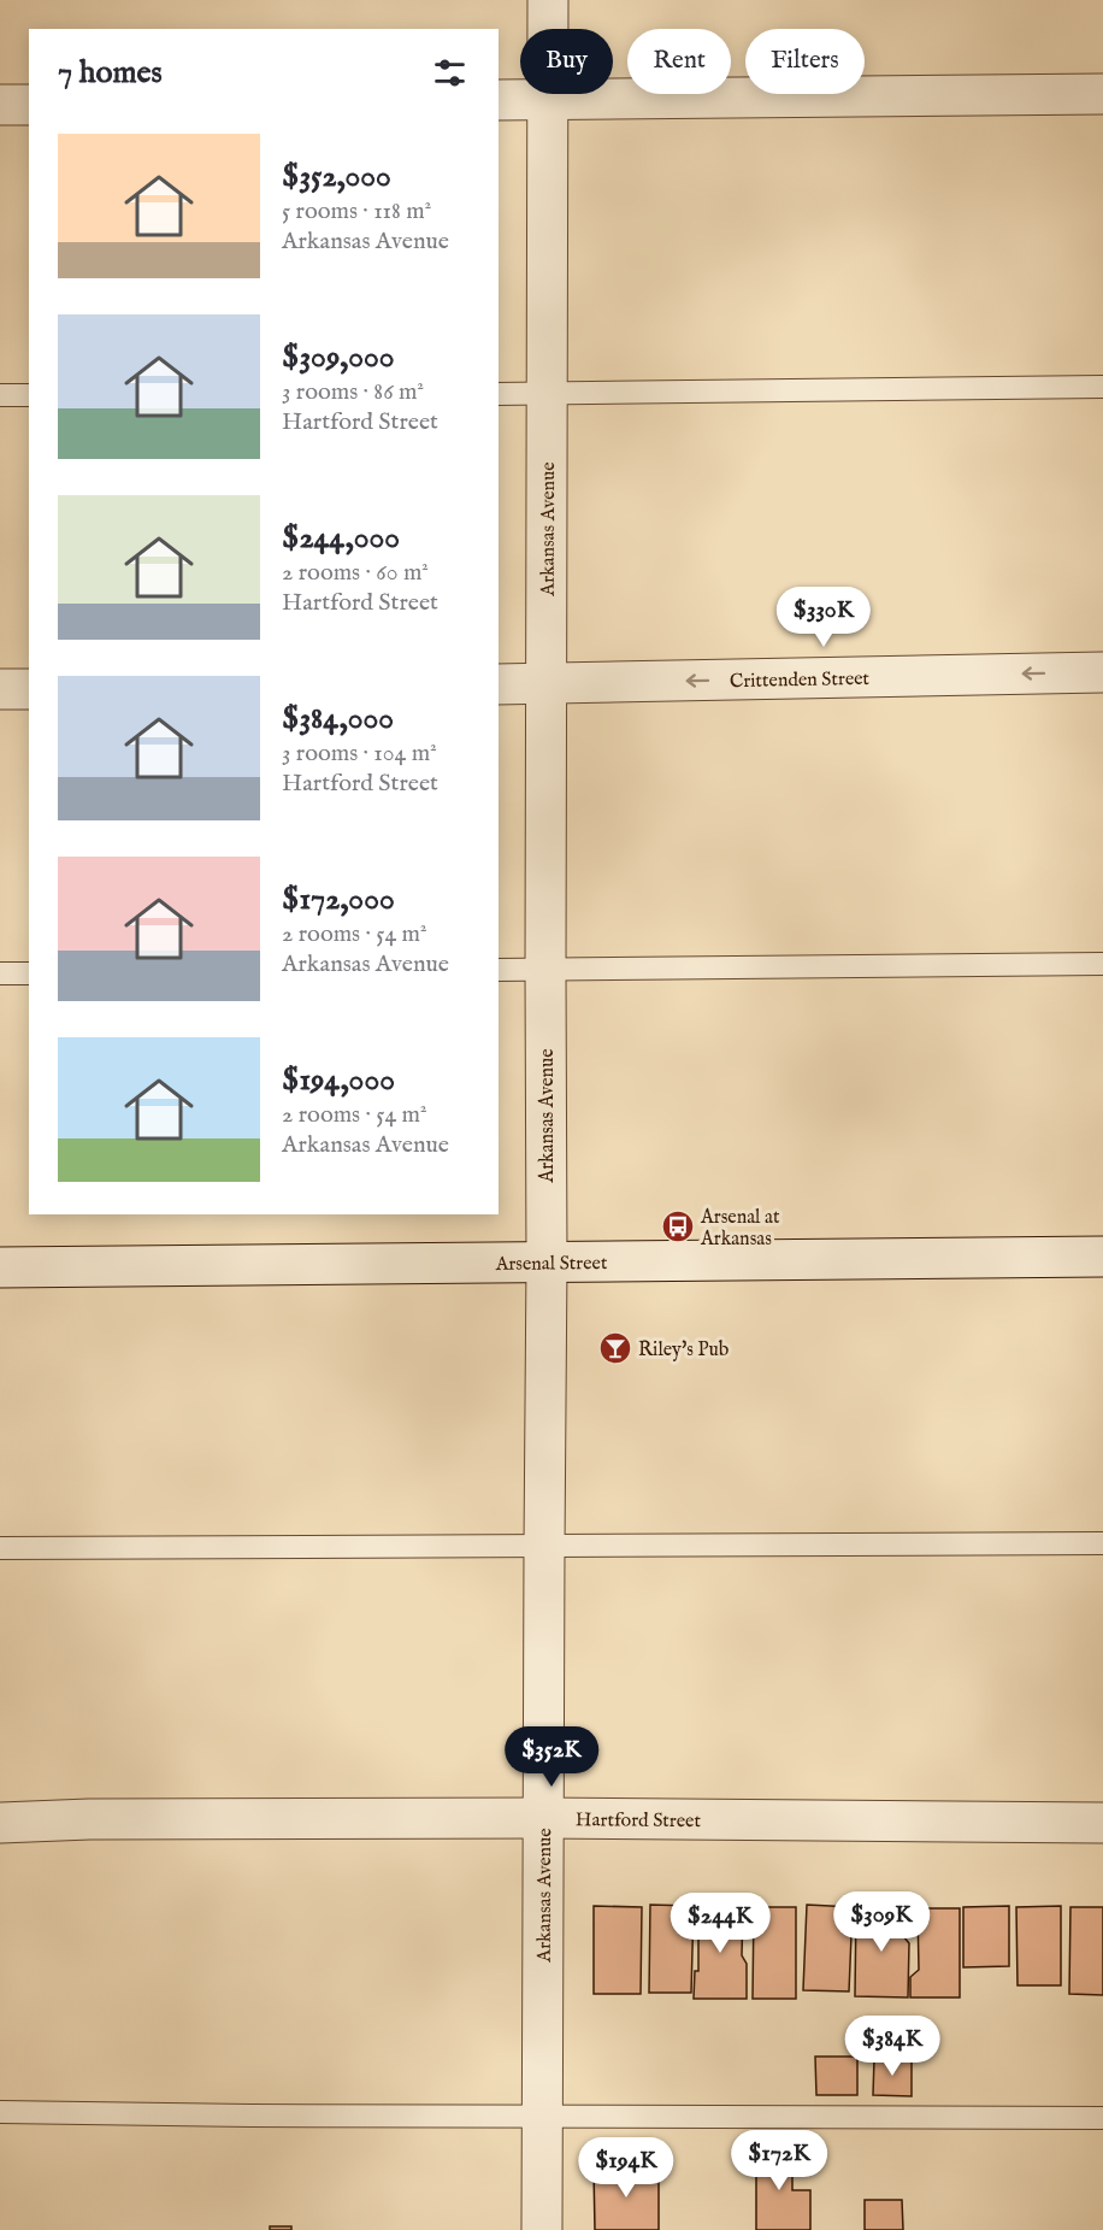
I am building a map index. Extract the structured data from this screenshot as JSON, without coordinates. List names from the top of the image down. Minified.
{"streets":{"street":["Arkansas Avenue","Crittenden Street","Arsenal Street","Hartford Street"]},"crossings":[["Arkansas Avenue","Crittenden Street"],["Arkansas Avenue","Arsenal Street"],["Arkansas Avenue","Hartford Street"]],"one_way":["Crittenden Street"],"places":{"bus stop":["Arsenal at Arkansas"],"bar":["Riley's Pub"]},"page":{"chip":["Buy","Rent","Filters"],"heading":"7 homes","list":[{"name":"$352,000","note":"5 rooms · 118 m² · Arkansas Avenue"},{"name":"$309,000","note":"3 rooms · 86 m² · Hartford Street"},{"name":"$244,000","note":"2 rooms · 60 m² · Hartford Street"},{"name":"$384,000","note":"3 rooms · 104 m² · Hartford Street"},{"name":"$172,000","note":"2 rooms · 54 m² · Arkansas Avenue"},{"name":"$194,000","note":"2 rooms · 54 m² · Arkansas Avenue"}],"price":["$330K","$352K","$309K","$244K","$384K","$172K","$194K"]}}
